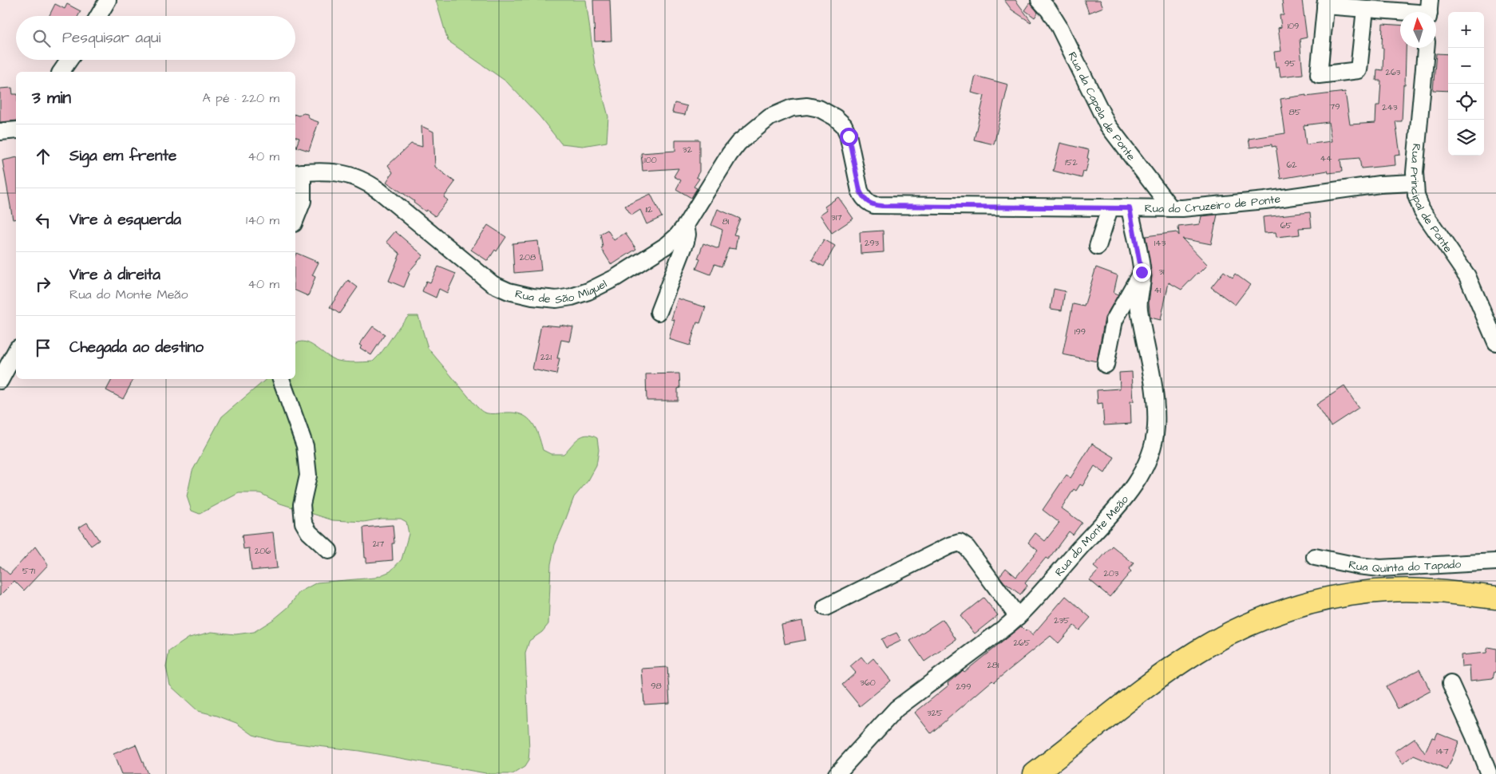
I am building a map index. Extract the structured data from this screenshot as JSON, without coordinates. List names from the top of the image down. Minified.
{"streets":{"street":["Rua da Capela de Ponte","Rua Principal de Ponte","Rua do Cruzeiro de Ponte","Rua de São Miguel","Rua do Monte Meão","Rua Quinta do Tapado"]},"crossings":[["Rua da Capela de Ponte","Rua do Cruzeiro de Ponte"],["Rua Principal de Ponte","Rua do Cruzeiro de Ponte"],["Rua do Cruzeiro de Ponte","Rua de São Miguel"],["Rua do Cruzeiro de Ponte","Rua do Monte Meão"]],"house_numbers":["109","95","263","79","243","85","32","44","100","152","62","112","317","81","65","293","143","208","31","41","199","221","217","206","571","203","235","265","281","360","98","299","325","147"],"north":"top","page":{"map_buttons":["+","−"],"search":"Pesquisar aqui","heading":["3 min","A pé · 220 m"],"list":[["Siga em frente","40 m"],["Vire à esquerda","140 m"],["Vire à direita","Rua do Monte Meão","40 m"],"Chegada ao destino"]}}
